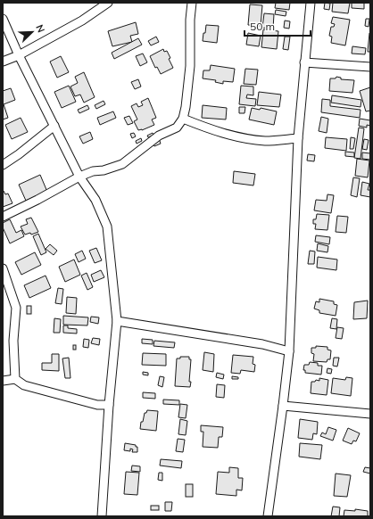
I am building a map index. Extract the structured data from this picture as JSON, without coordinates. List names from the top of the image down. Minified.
{"scale_bar":"50 m","north":"top right"}
